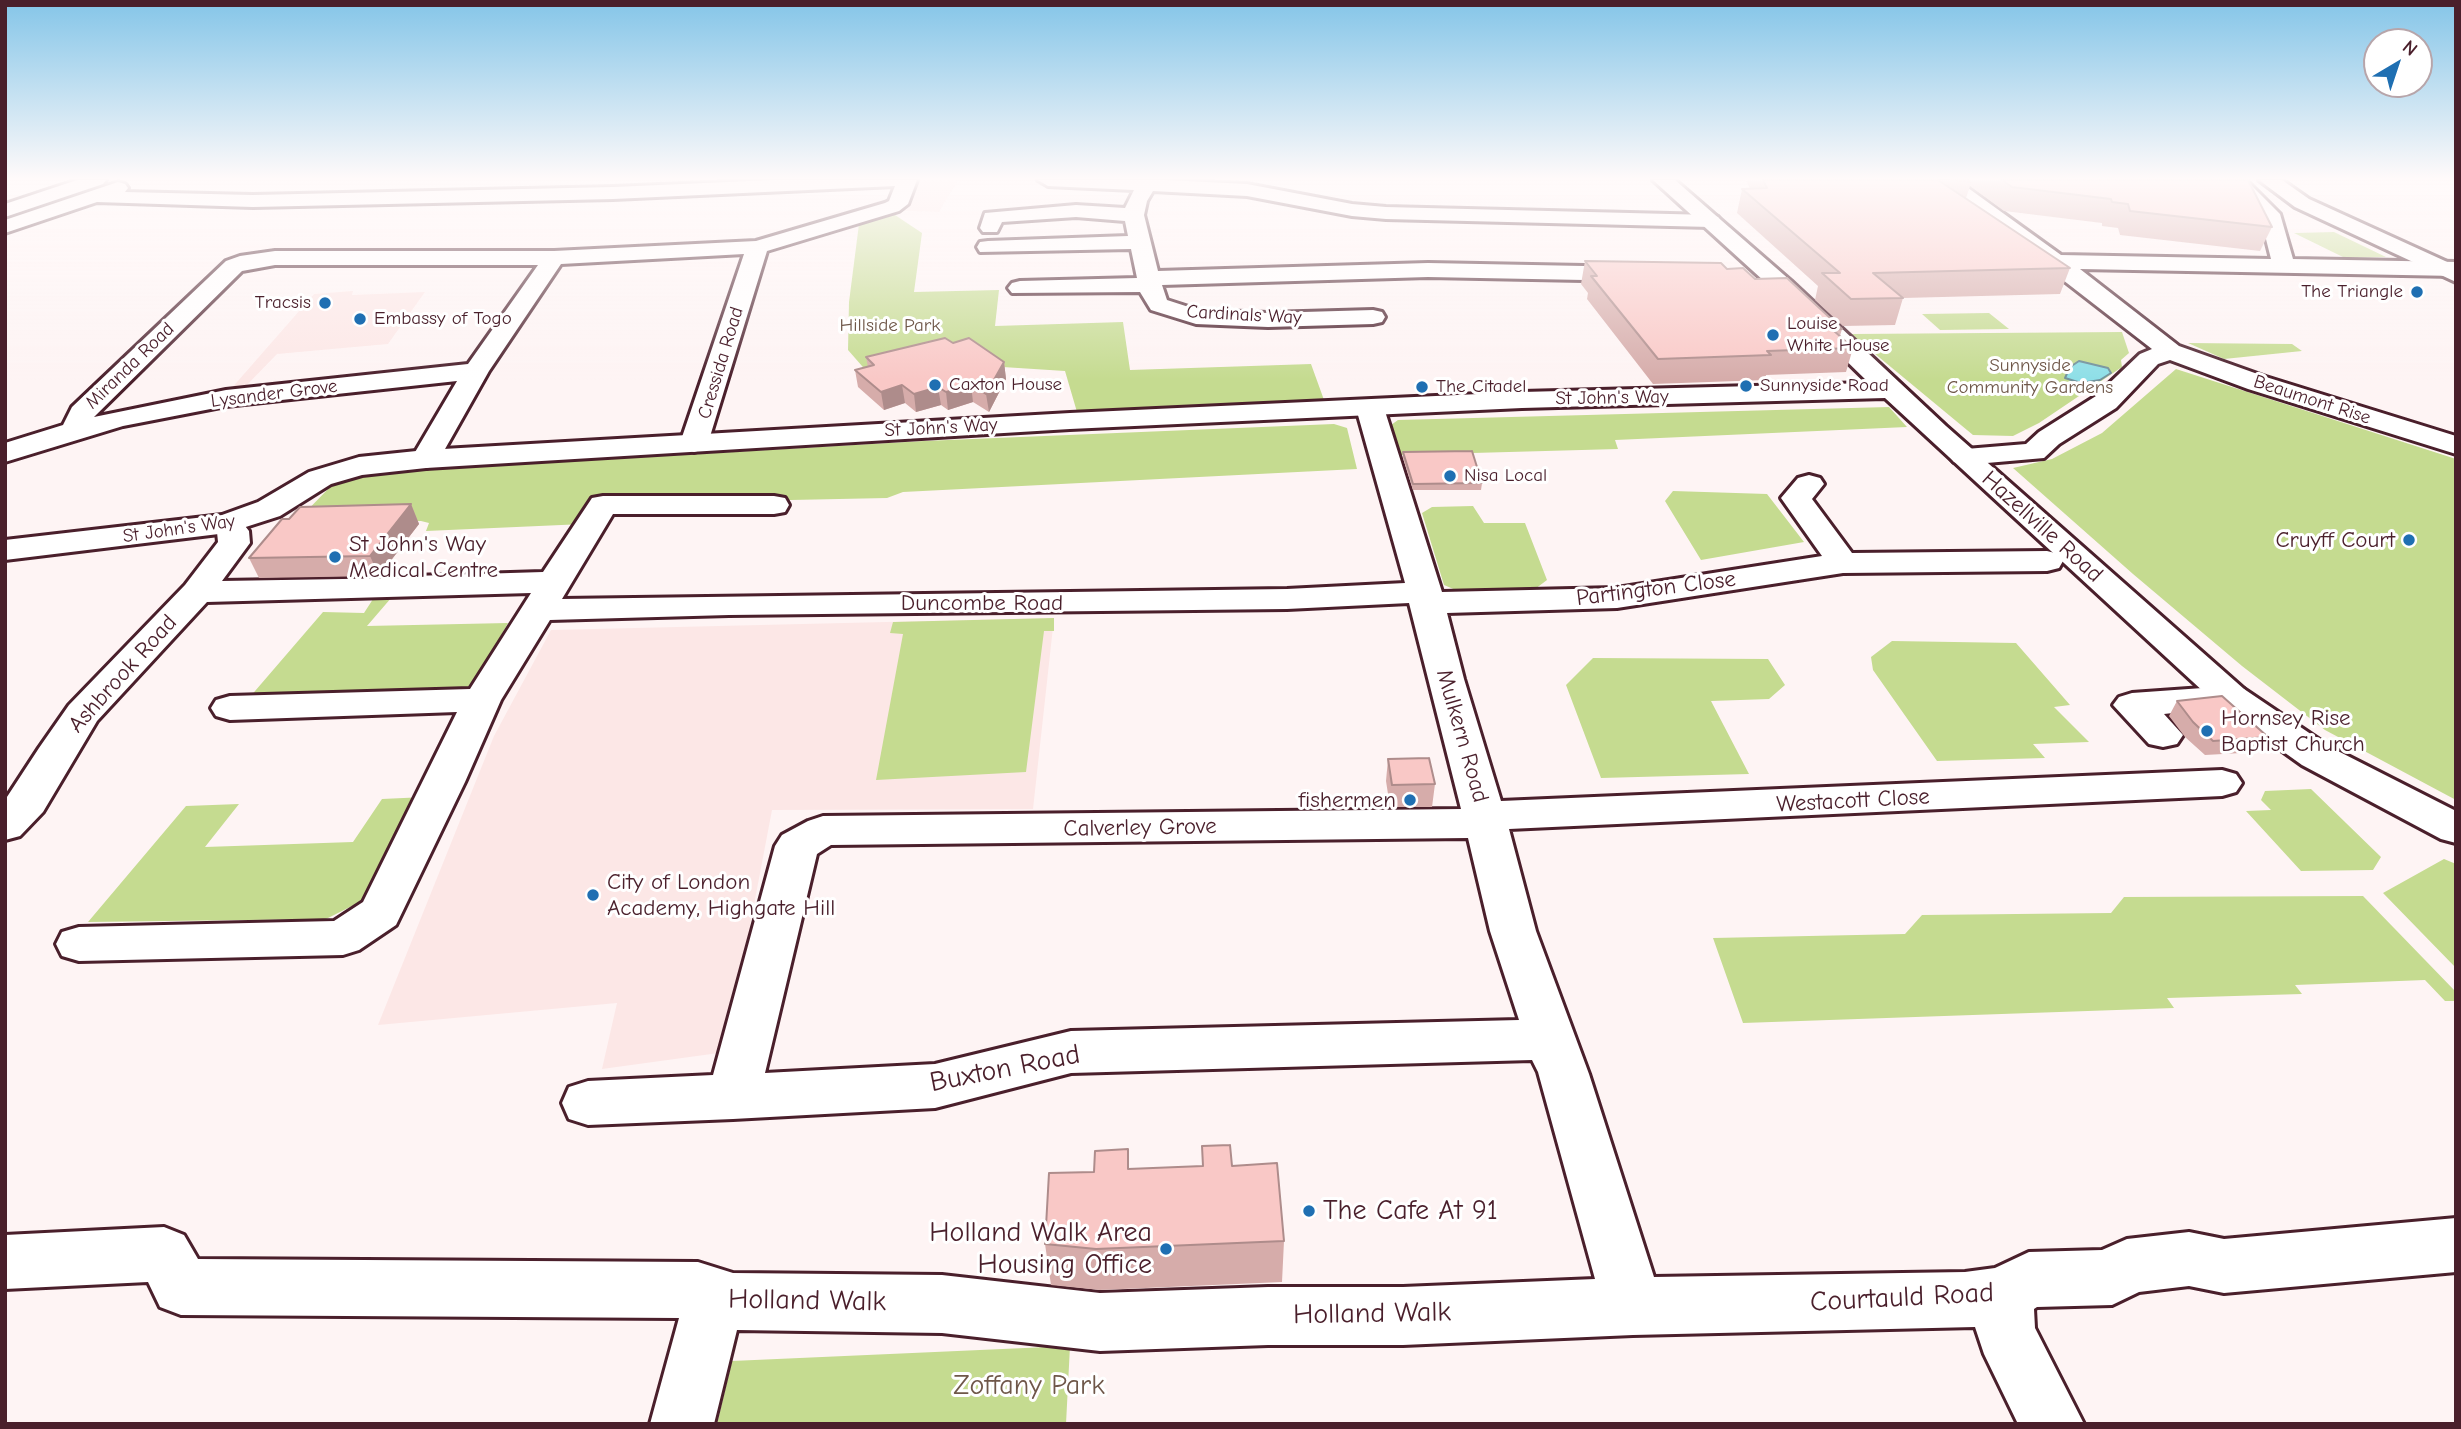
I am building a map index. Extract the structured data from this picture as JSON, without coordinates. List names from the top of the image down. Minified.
{"streets":{"main road":["Cardinals Way","Cressida Road","Miranda Road","Lysander Grove","St John's Way","Beaumont Rise","Hazellville Road","Partington Close","Duncombe Road","Ashbrook Road","Mulkern Road","Westacott Close","Calverley Grove","Buxton Road","Courtauld Road","Holland Walk"]},"crossings":[["Cressida Road","St John's Way"],["Miranda Road","Lysander Grove"],["St John's Way","Hazellville Road"],["St John's Way","Ashbrook Road"],["St John's Way","Mulkern Road"],["Partington Close","Duncombe Road"],["Partington Close","Mulkern Road"],["Duncombe Road","Ashbrook Road"],["Duncombe Road","Mulkern Road"],["Mulkern Road","Westacott Close"],["Mulkern Road","Calverley Grove"],["Mulkern Road","Buxton Road"],["Mulkern Road","Courtauld Road"],["Mulkern Road","Holland Walk"],["Westacott Close","Calverley Grove"],["Calverley Grove","Buxton Road"],["Courtauld Road","Holland Walk"]],"parks":["Hillside Park","Sunnyside Community Gardens","Zoffany Park"],"places":["The Triangle","Tracsis","Embassy of Togo","Louise White House","Caxton House","Sunnyside Road","The Citadel","Nisa Local","Cruyff Court","St John's Way Medical Centre","Hornsey Rise Baptist Church","fishermen","City of London Academy, Highgate Hill","The Cafe At 91","Holland Walk Area Housing Office"],"north":"top right"}
